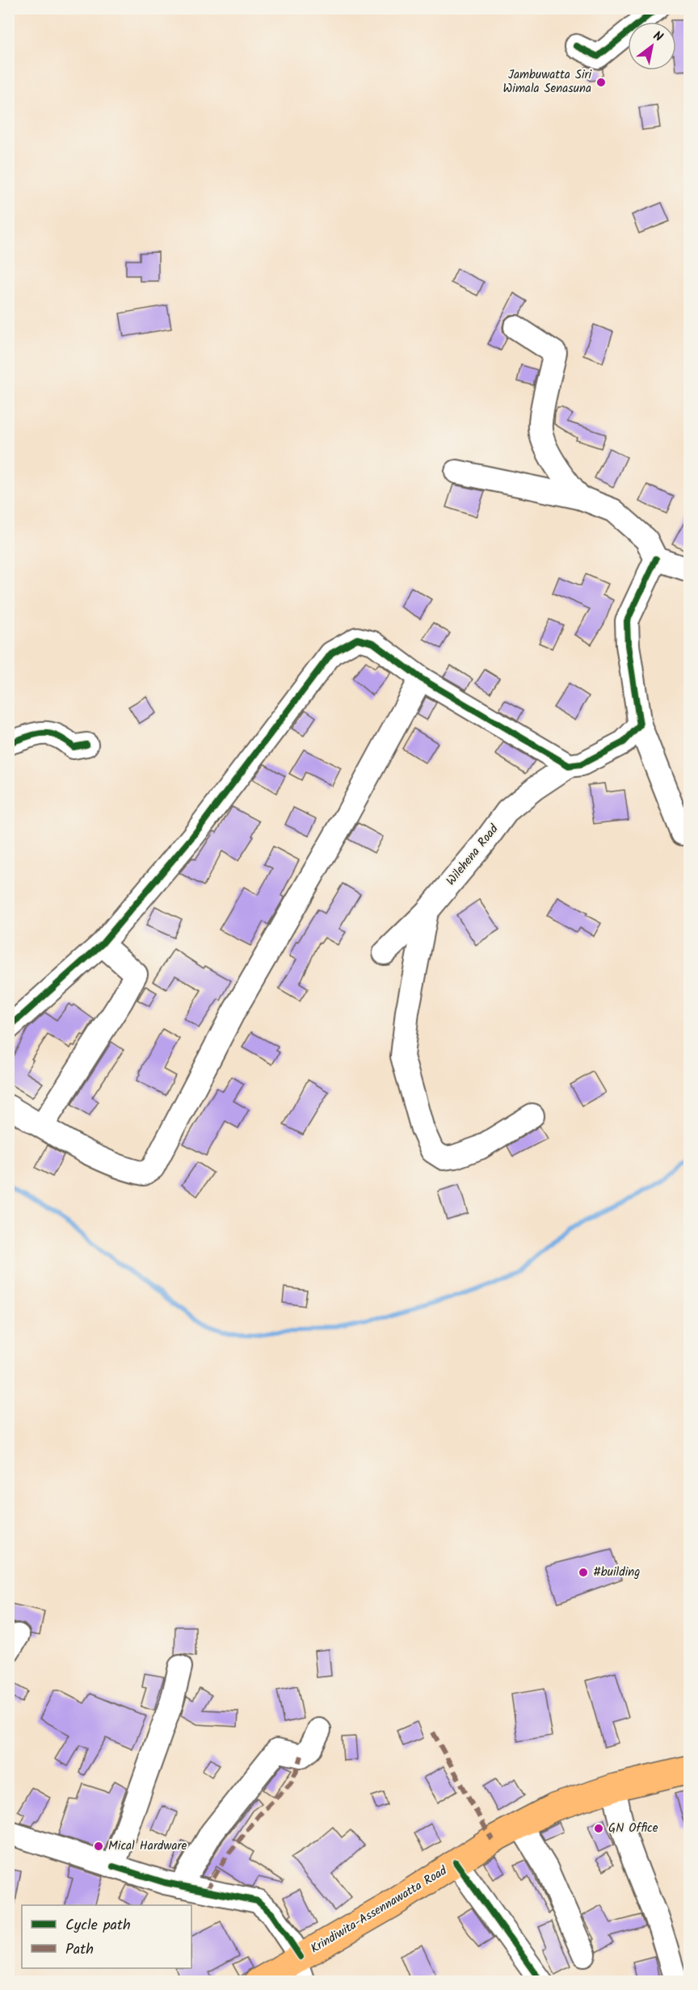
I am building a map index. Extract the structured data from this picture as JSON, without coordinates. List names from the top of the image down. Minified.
{"streets":{"main road":["Krindiwita-Assennawatta Road"],"street":["Wilehena Road"]},"places":["Jambuwatta Siri Wimala Senasuna","#building","GN Office","Mical Hardware"],"legend":["Cycle path","Path"],"north":"top right"}
